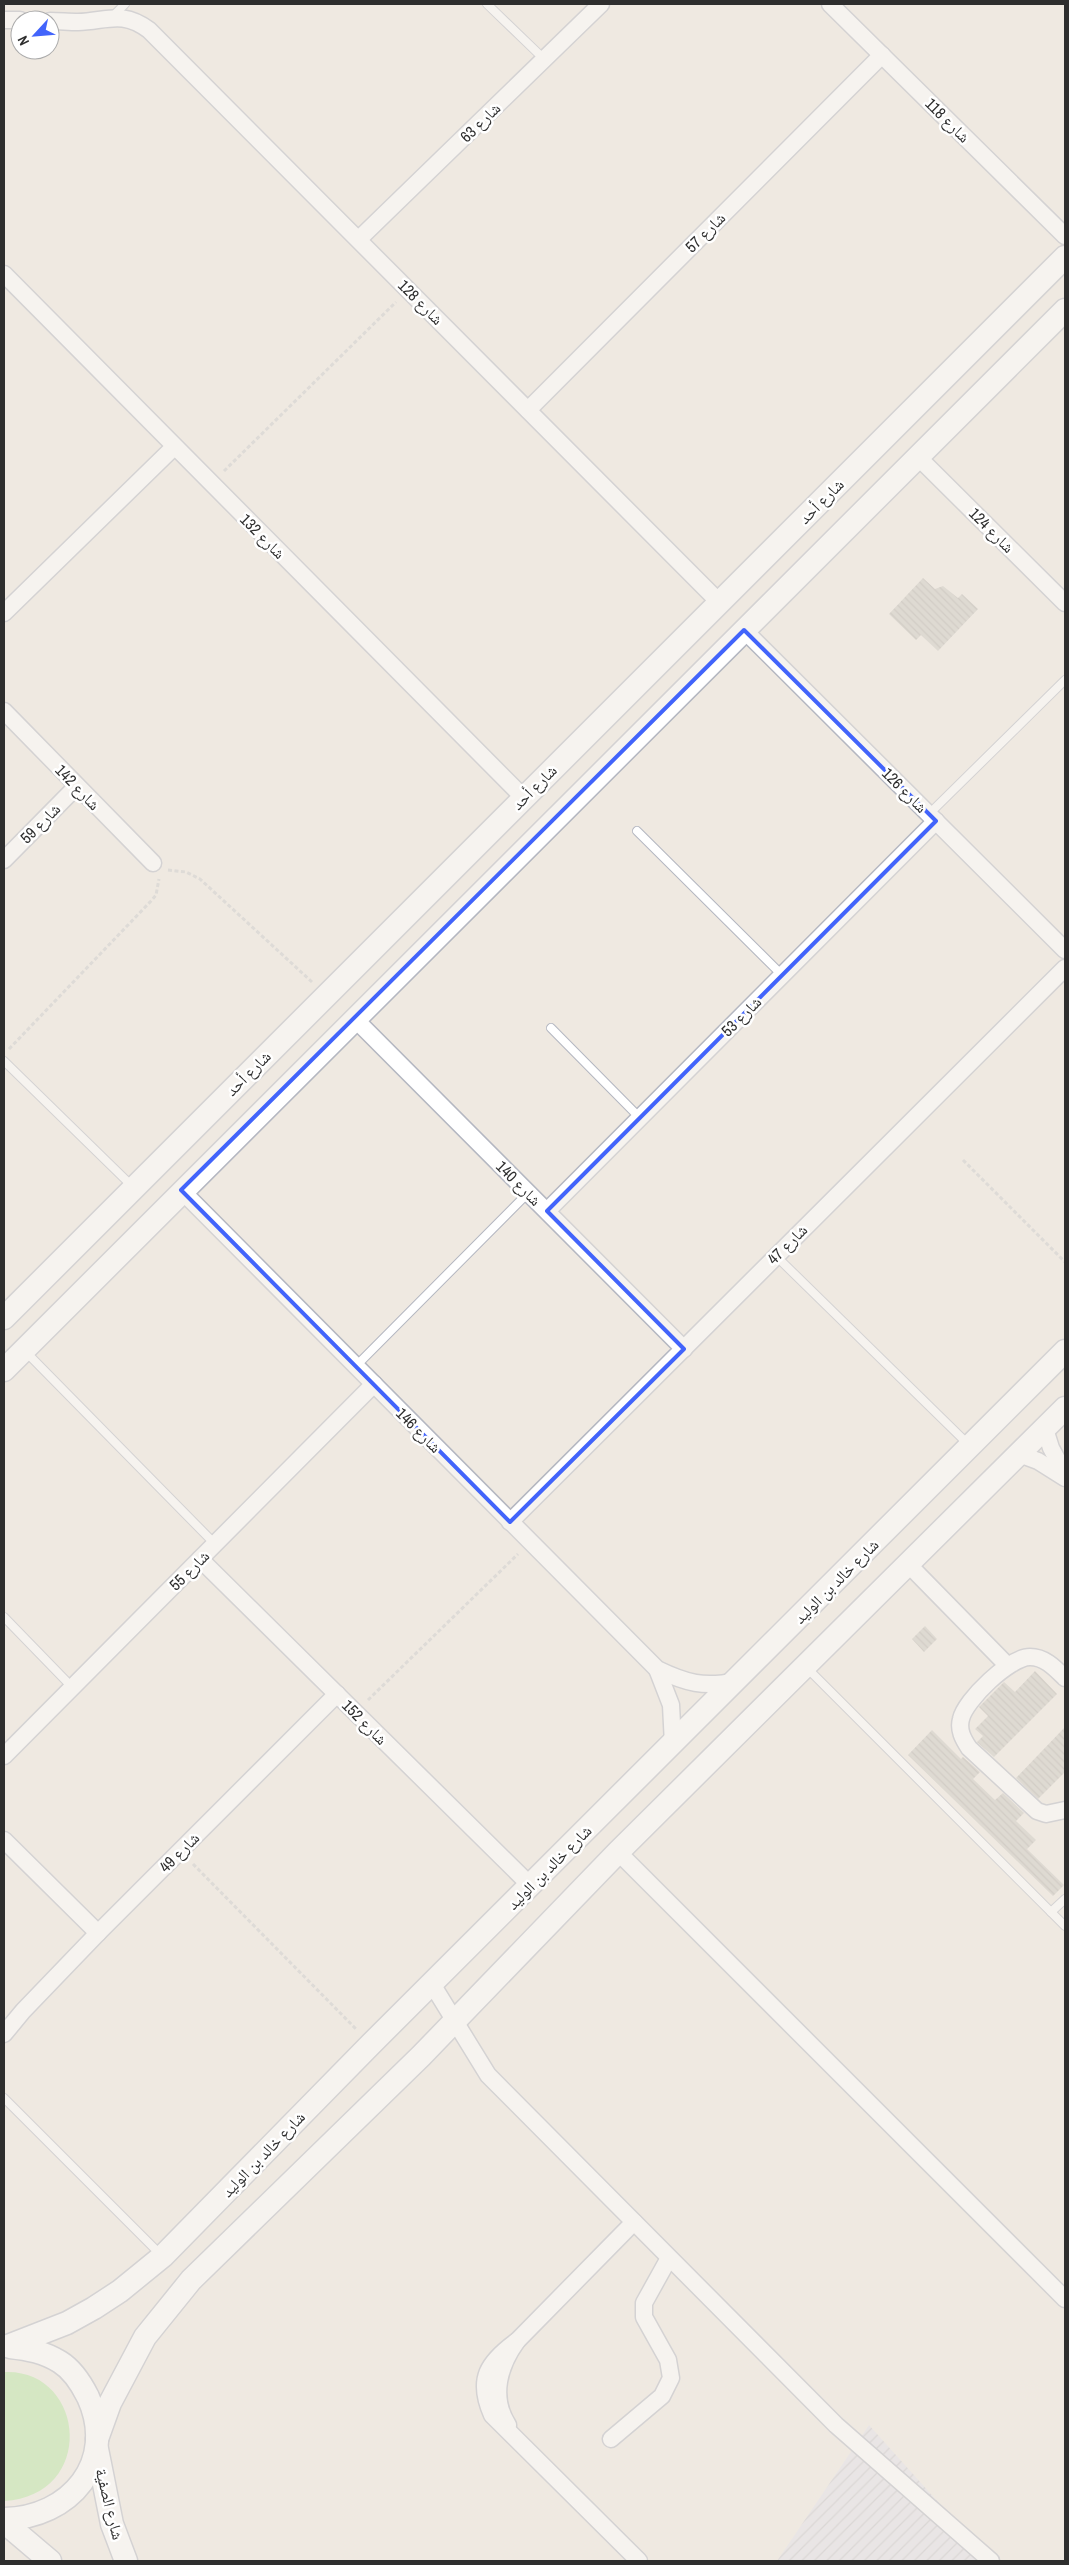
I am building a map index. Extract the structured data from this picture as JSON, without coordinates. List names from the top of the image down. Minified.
{"streets":{"main road":["شارع أحد","شارع خالد بن الوليد","شارع الصفية"],"street":["شارع 118","شارع 63","شارع 57","شارع 128","شارع 124","شارع 132","شارع 142","شارع 126","شارع 59","شارع 53","شارع 140","شارع 47","شارع 146","شارع 55","شارع 152","شارع 49"]},"crossings":[["شارع 118","شارع 57"],["شارع 63","شارع 128"],["شارع 57","شارع 128"],["شارع 128","شارع أحد"],["شارع أحد","شارع 132"],["شارع 142","شارع 59"],["شارع 126","شارع 53"],["شارع 53","شارع 140"],["شارع 140","شارع 47"],["شارع 47","شارع 146"],["شارع 146","شارع 55"],["شارع 146","شارع خالد بن الوليد"],["شارع 55","شارع 152"],["شارع خالد بن الوليد","شارع 152"],["شارع خالد بن الوليد","شارع الصفية"],["شارع 152","شارع 49"]],"north":"bottom left"}
